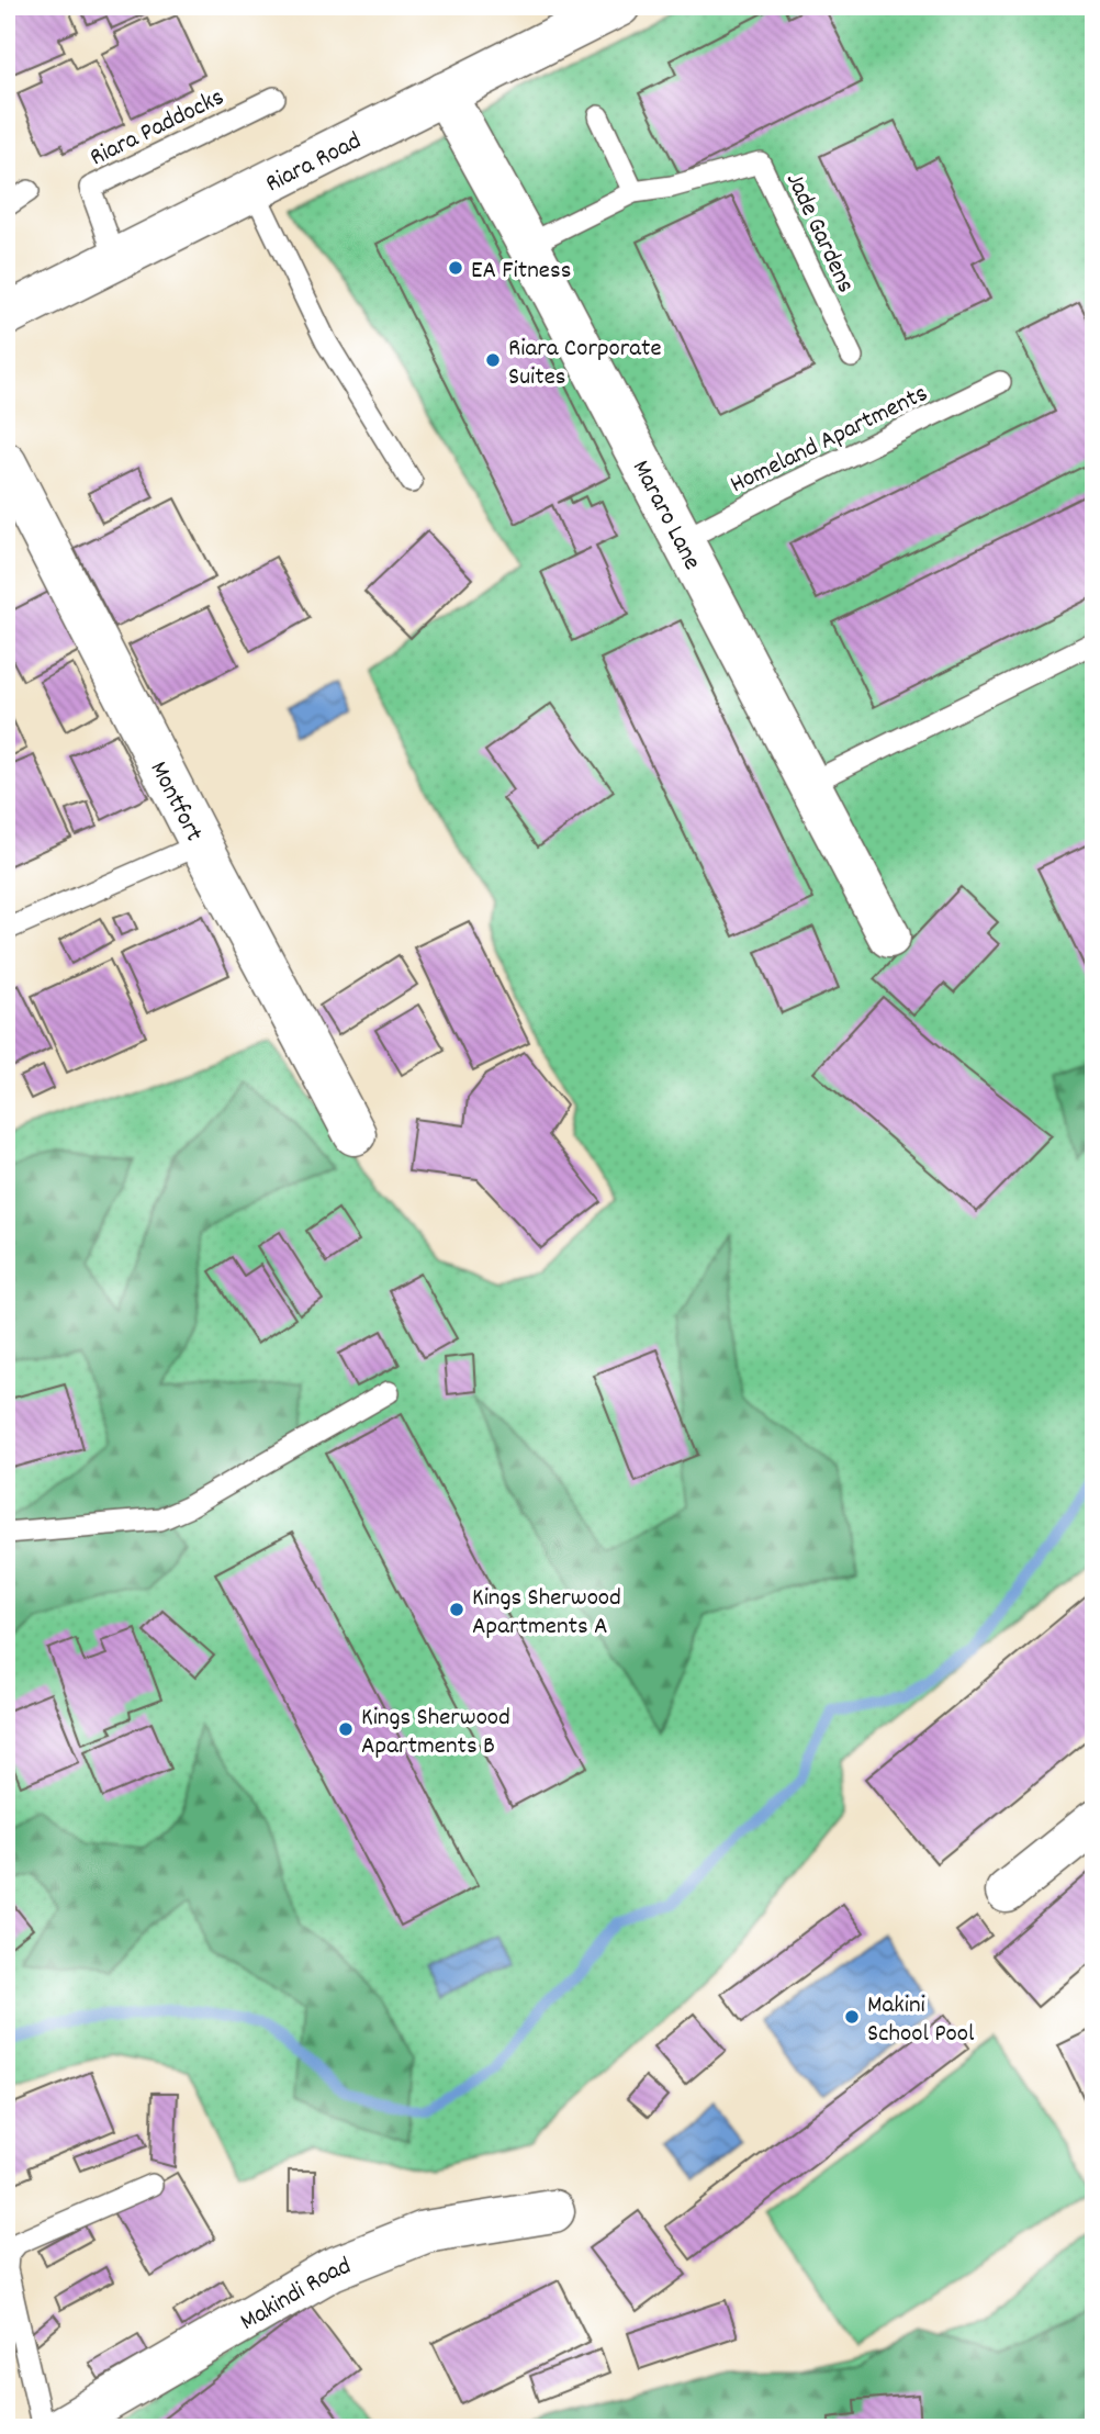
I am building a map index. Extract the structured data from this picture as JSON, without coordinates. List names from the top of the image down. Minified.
{"streets":{"street":["Riara Road","Mararo Lane","Montfort","Makindi Road"],"lane":["Riara Paddocks","Jade Gardens","Homeland Apartments"]},"crossings":[["Riara Paddocks","Riara Road"],["Riara Road","Mararo Lane"],["Jade Gardens","Mararo Lane"],["Homeland Apartments","Mararo Lane"]],"places":["EA Fitness","Riara Corporate Suites","Kings Sherwood Apartments A","Kings Sherwood Apartments B","Makini School Pool"]}
